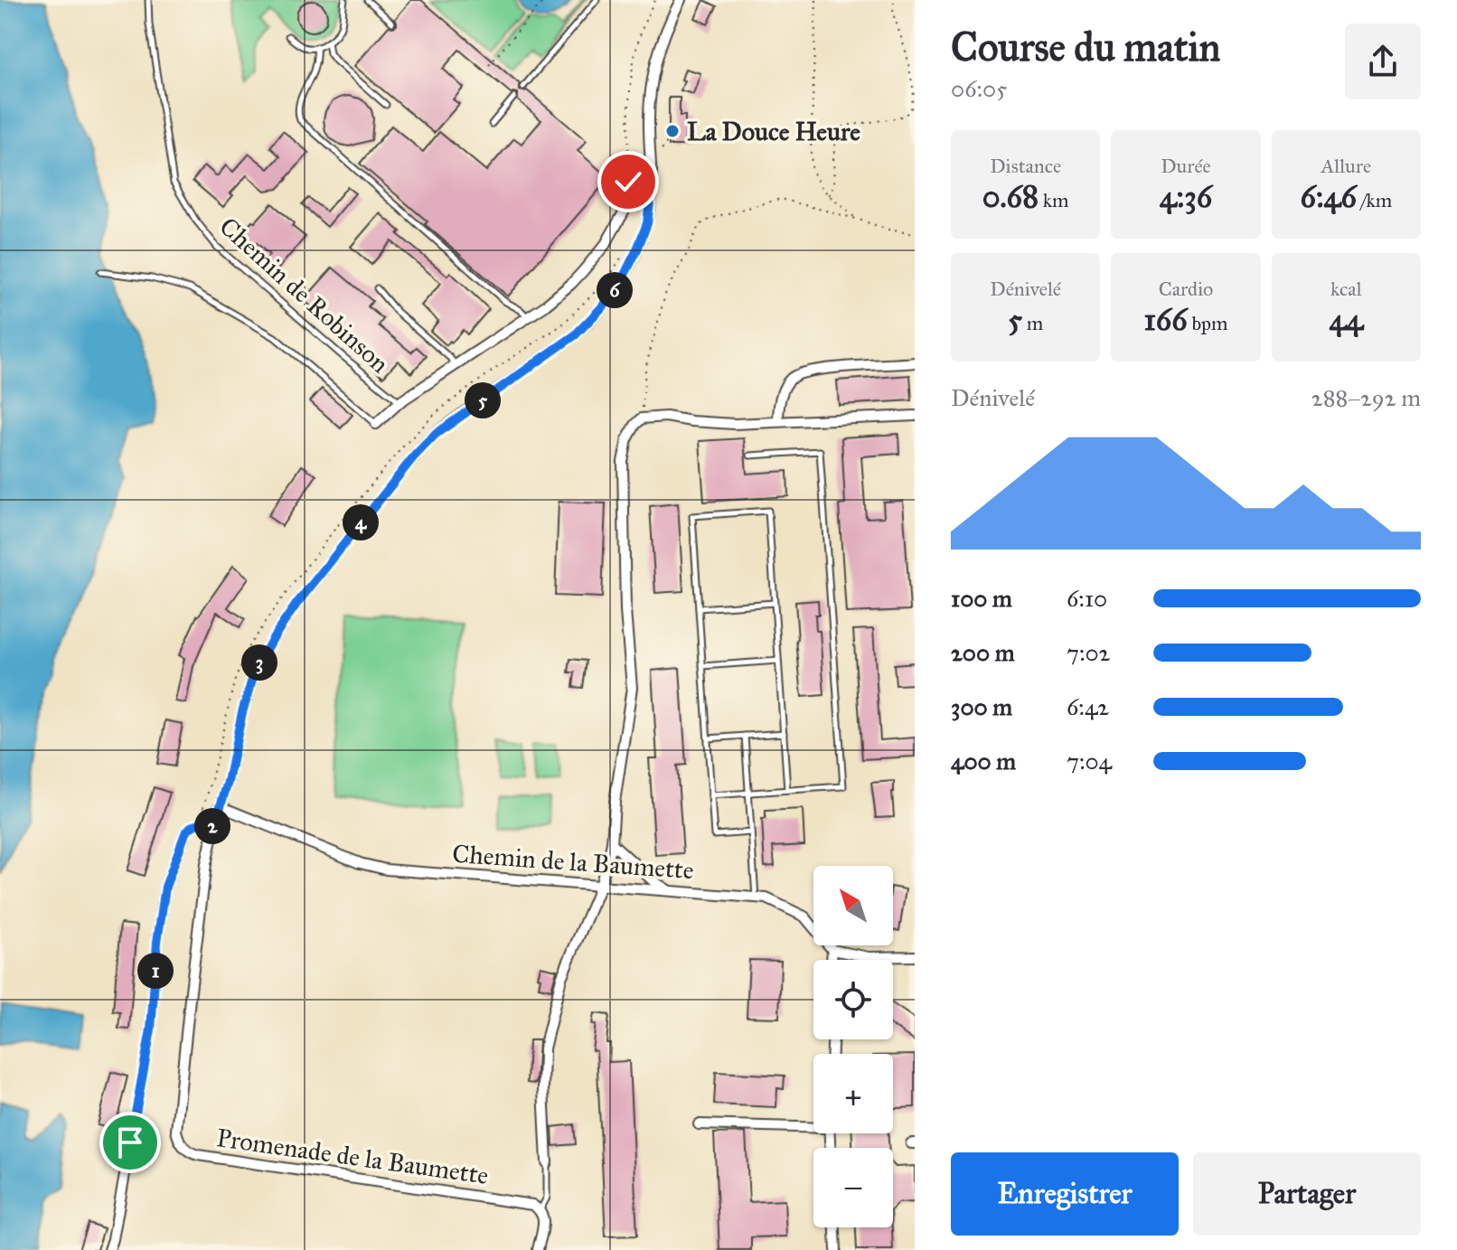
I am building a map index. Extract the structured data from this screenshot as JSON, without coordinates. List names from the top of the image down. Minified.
{"streets":{"street":["Chemin de la Baumette","Promenade de la Baumette"],"lane":["Chemin de Robinson"]},"crossings":[["Chemin de la Baumette","Promenade de la Baumette"]],"places":["La Douce Heure"],"north":"top left","page":{"heading":["Course du matin","06:05"],"stats":[["Distance","0.68 km"],["Durée","4:36"],["Allure","6:46 /km"],["Dénivelé","5 m"],["Cardio","166 bpm"],["kcal","44"]],"pins":["6","5","4","3","2","1"],"chart":["Dénivelé","288–292 m"],"list":[{"name":"100 m","note":"6:10"},{"name":"200 m","note":"7:02"},{"name":"300 m","note":"6:42"},{"name":"400 m","note":"7:04"}],"map_buttons":["+","−"],"buttons":["Enregistrer","Partager"]}}
